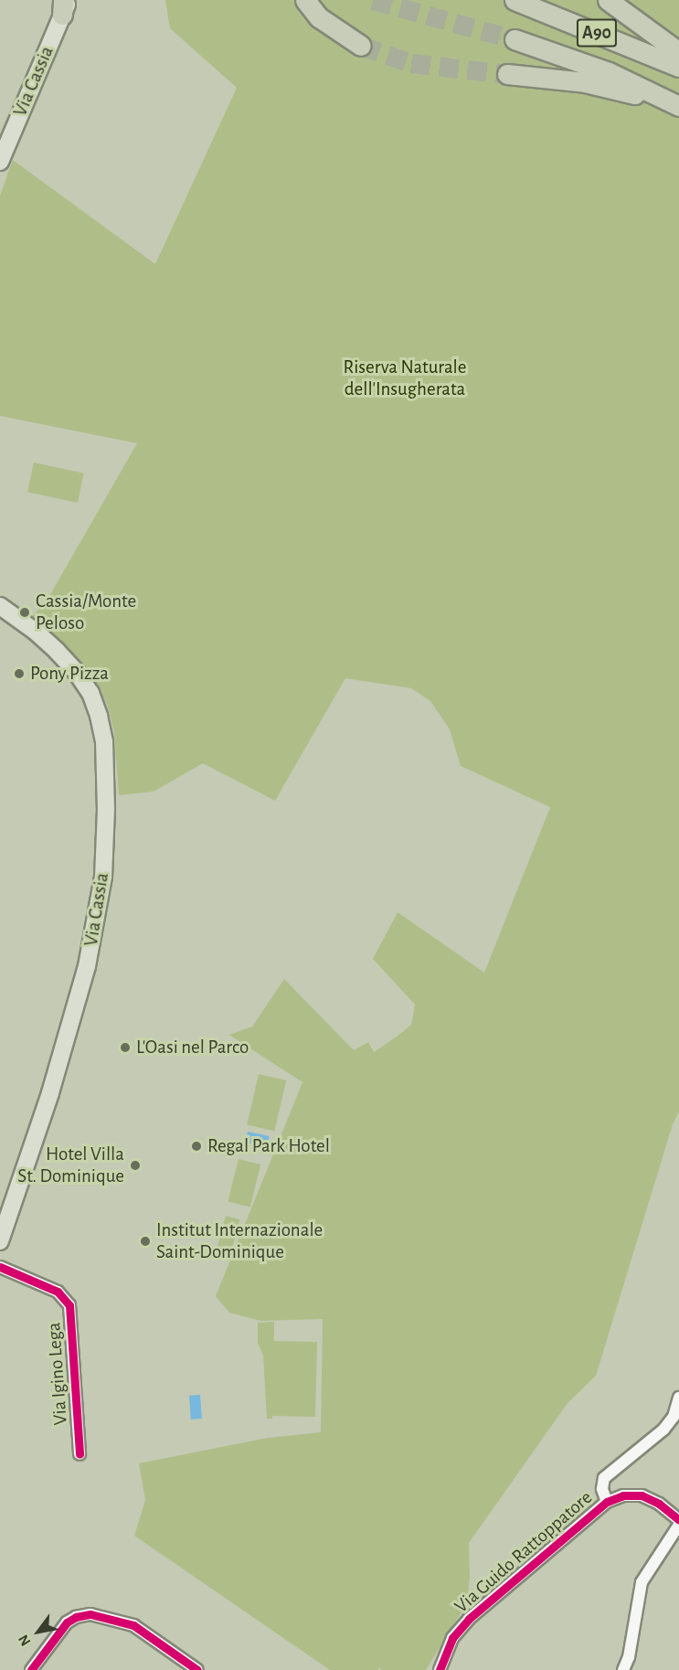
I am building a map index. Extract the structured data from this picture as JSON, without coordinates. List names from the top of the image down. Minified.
{"streets":{"highway":["A90"],"main road":["Via Cassia"],"street":["Via Igino Lega","Via Guido Rattoppatore"]},"parks":["Riserva Naturale dell'Insugherata"],"places":["Cassia/Monte Peloso","Pony Pizza","L'Oasi nel Parco","Regal Park Hotel","Hotel Villa St. Dominique","Institut Internazionale Saint-Dominique"],"north":"bottom left"}
